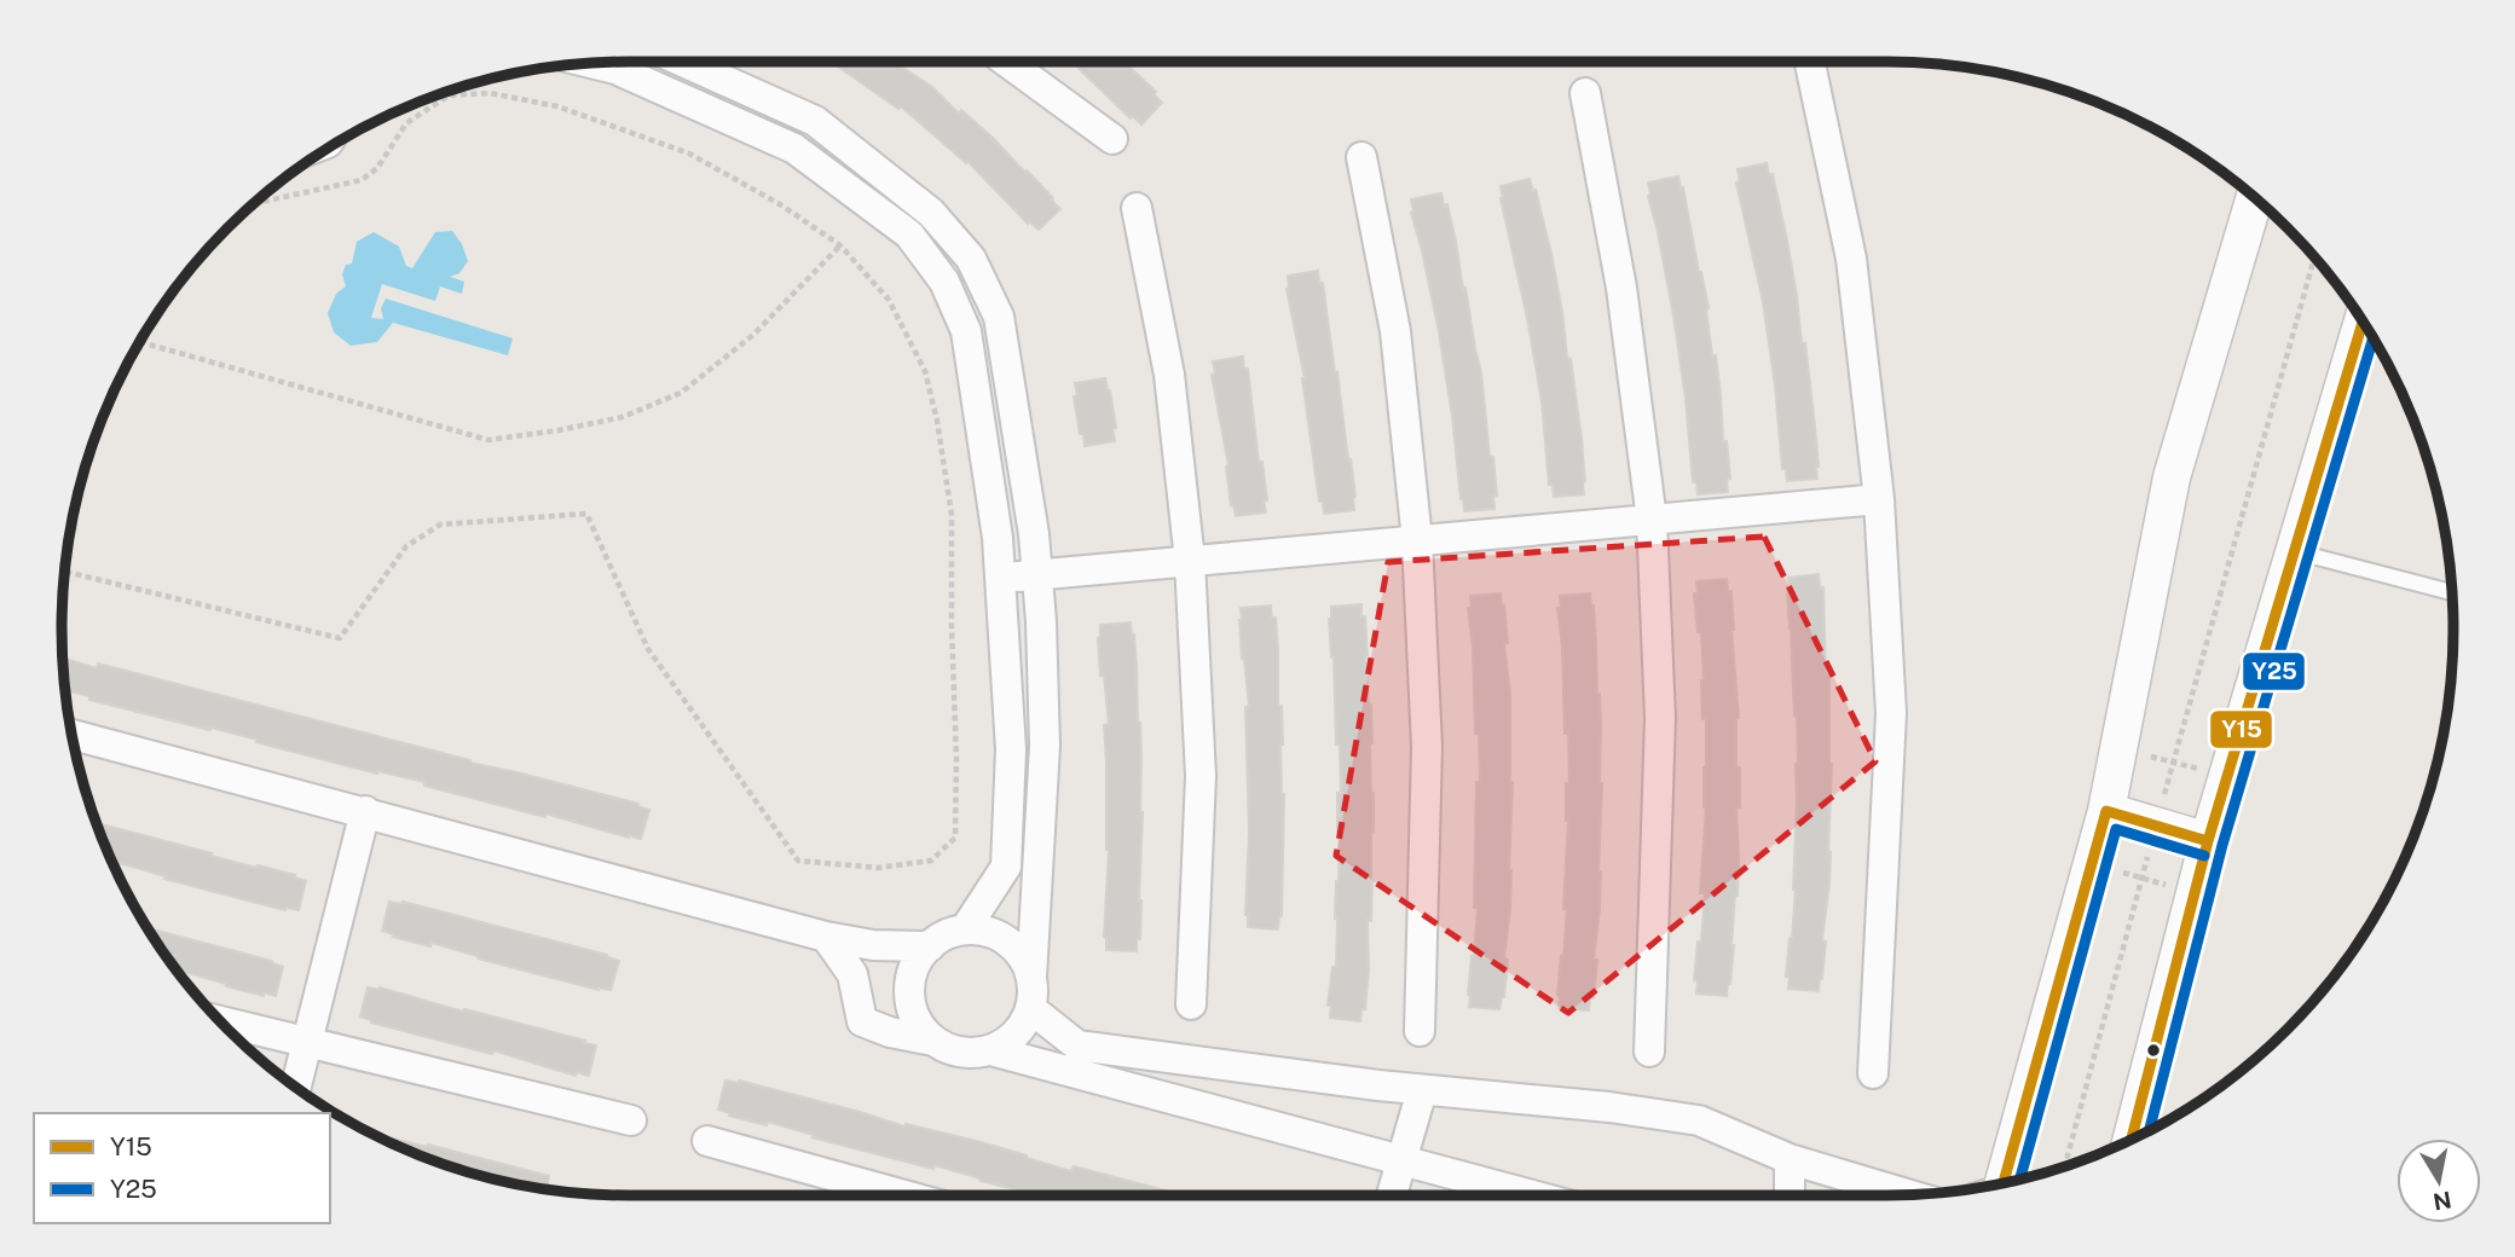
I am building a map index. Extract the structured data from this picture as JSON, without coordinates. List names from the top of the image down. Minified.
{"lines":["transit line Y15","transit line Y25"],"legend":["Y15","Y25"],"north":"bottom"}
